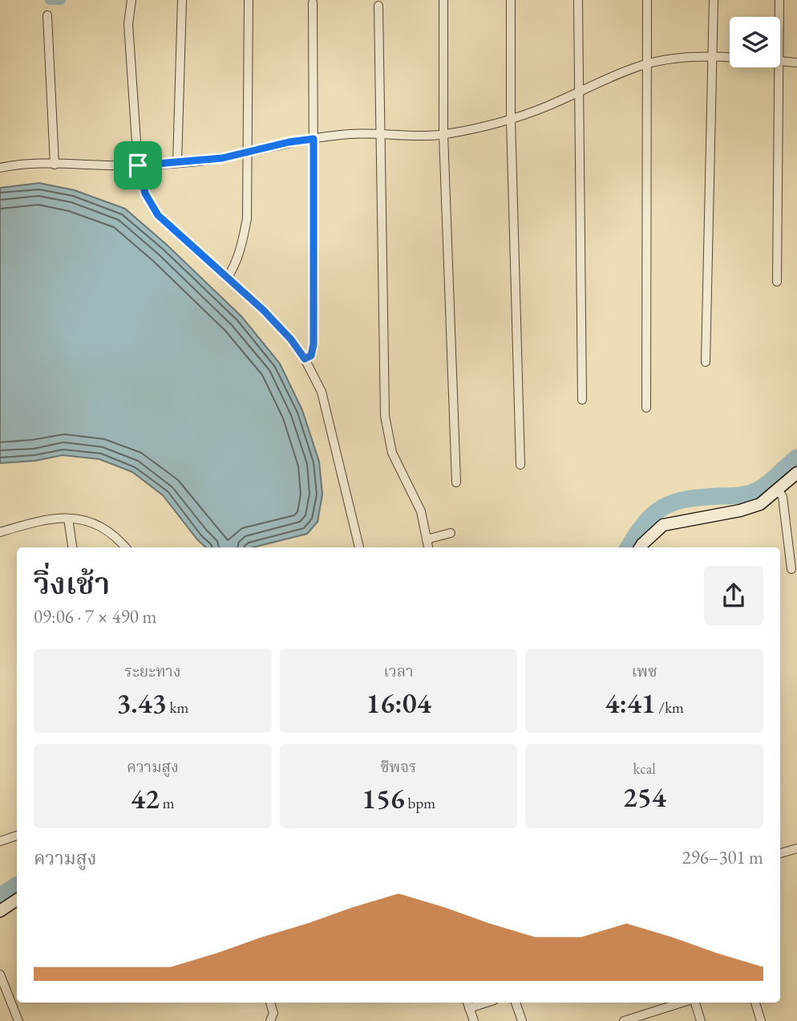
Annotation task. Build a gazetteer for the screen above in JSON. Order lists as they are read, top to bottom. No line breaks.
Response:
{"page":{"heading":["วิ่งเช้า","09:06 · 7 × 490 m"],"stats":[["ระยะทาง","3.43 km"],["เวลา","16:04"],["เพซ","4:41 /km"],["ความสูง","42 m"],["ชีพจร","156 bpm"],["kcal","254"]],"chart":["ความสูง","296–301 m"]}}
